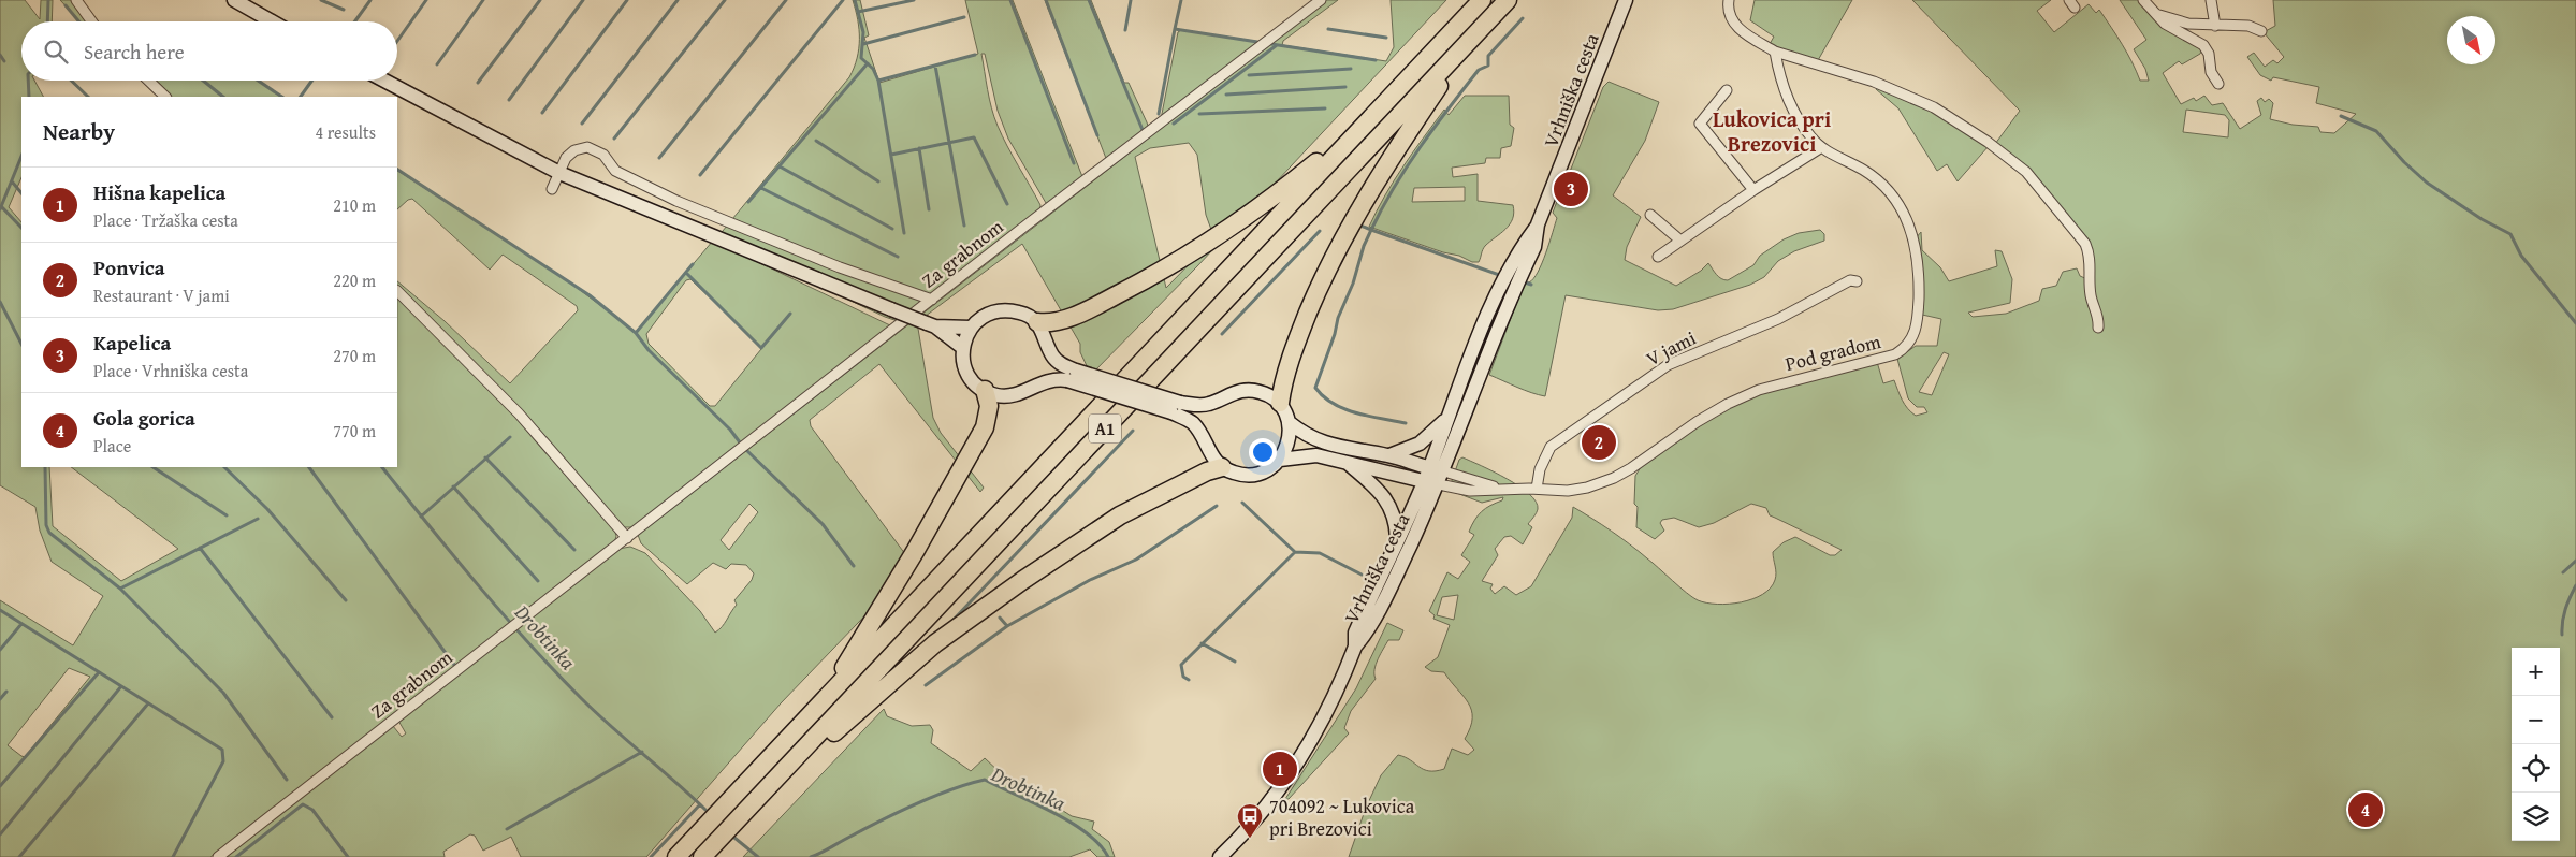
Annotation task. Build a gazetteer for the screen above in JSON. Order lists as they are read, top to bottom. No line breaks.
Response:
{"streets":{"highway":["A1"],"main road":["Vrhniška cesta"],"street":["Za grabnom","V jami","Pod gradom"]},"crossings":[["V jami","Pod gradom"]],"districts":["Lukovica pri Brezovici"],"water":["Drobtinka"],"places":{"bus stop":["704092 ~ Lukovica pri Brezovici"]},"north":"bottom right","page":{"search":"Search here","heading":["Nearby","4 results"],"list":[{"mark":"1","name":"Hišna kapelica","note":"Place · Tržaška cesta","value":"210 m"},{"mark":"2","name":"Ponvica","note":"Restaurant · V jami","value":"220 m"},{"mark":"3","name":"Kapelica","note":"Place · Vrhniška cesta","value":"270 m"},{"mark":"4","name":"Gola gorica","note":"Place","value":"770 m"}],"pins":["3","2","1","4"],"map_buttons":["+","−"]}}
